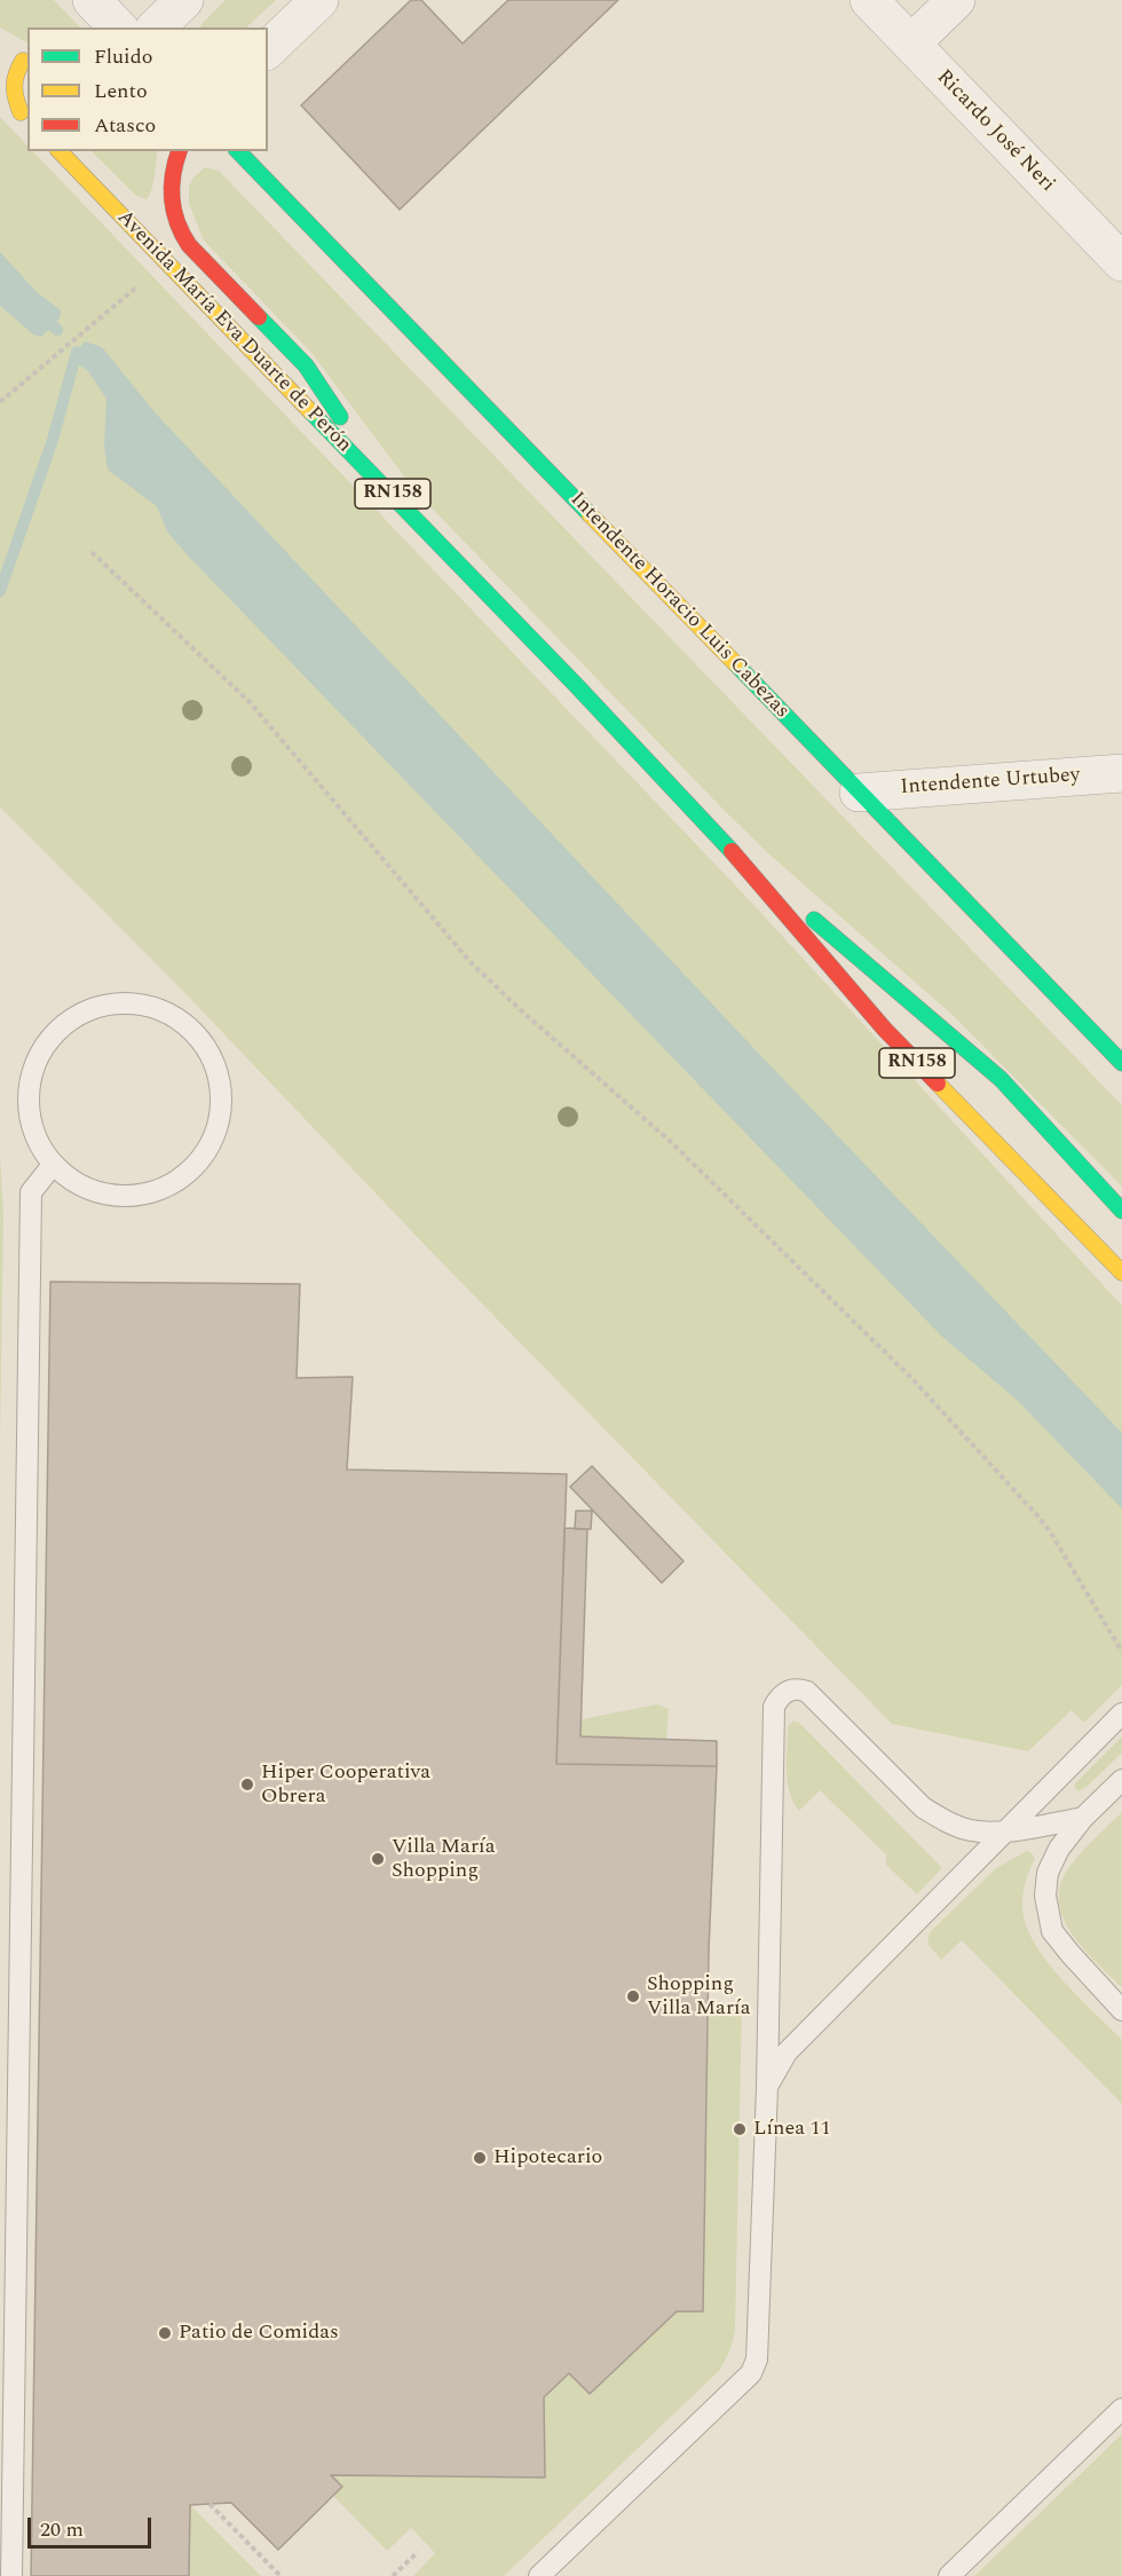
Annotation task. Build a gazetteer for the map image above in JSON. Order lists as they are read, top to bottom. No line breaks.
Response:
{"streets":{"main road":["Avenida María Eva Duarte de Perón","RN158","Intendente Horacio Luis Cabezas"],"street":["Ricardo José Neri","Intendente Urtubey"]},"crossings":[["Intendente Horacio Luis Cabezas","Intendente Urtubey"]],"places":["Hiper Cooperativa Obrera","Villa María Shopping","Shopping Villa María","Línea 11","Hipotecario","Patio de Comidas"],"legend":["Fluido","Lento","Atasco"],"scale_bar":"20 m"}
